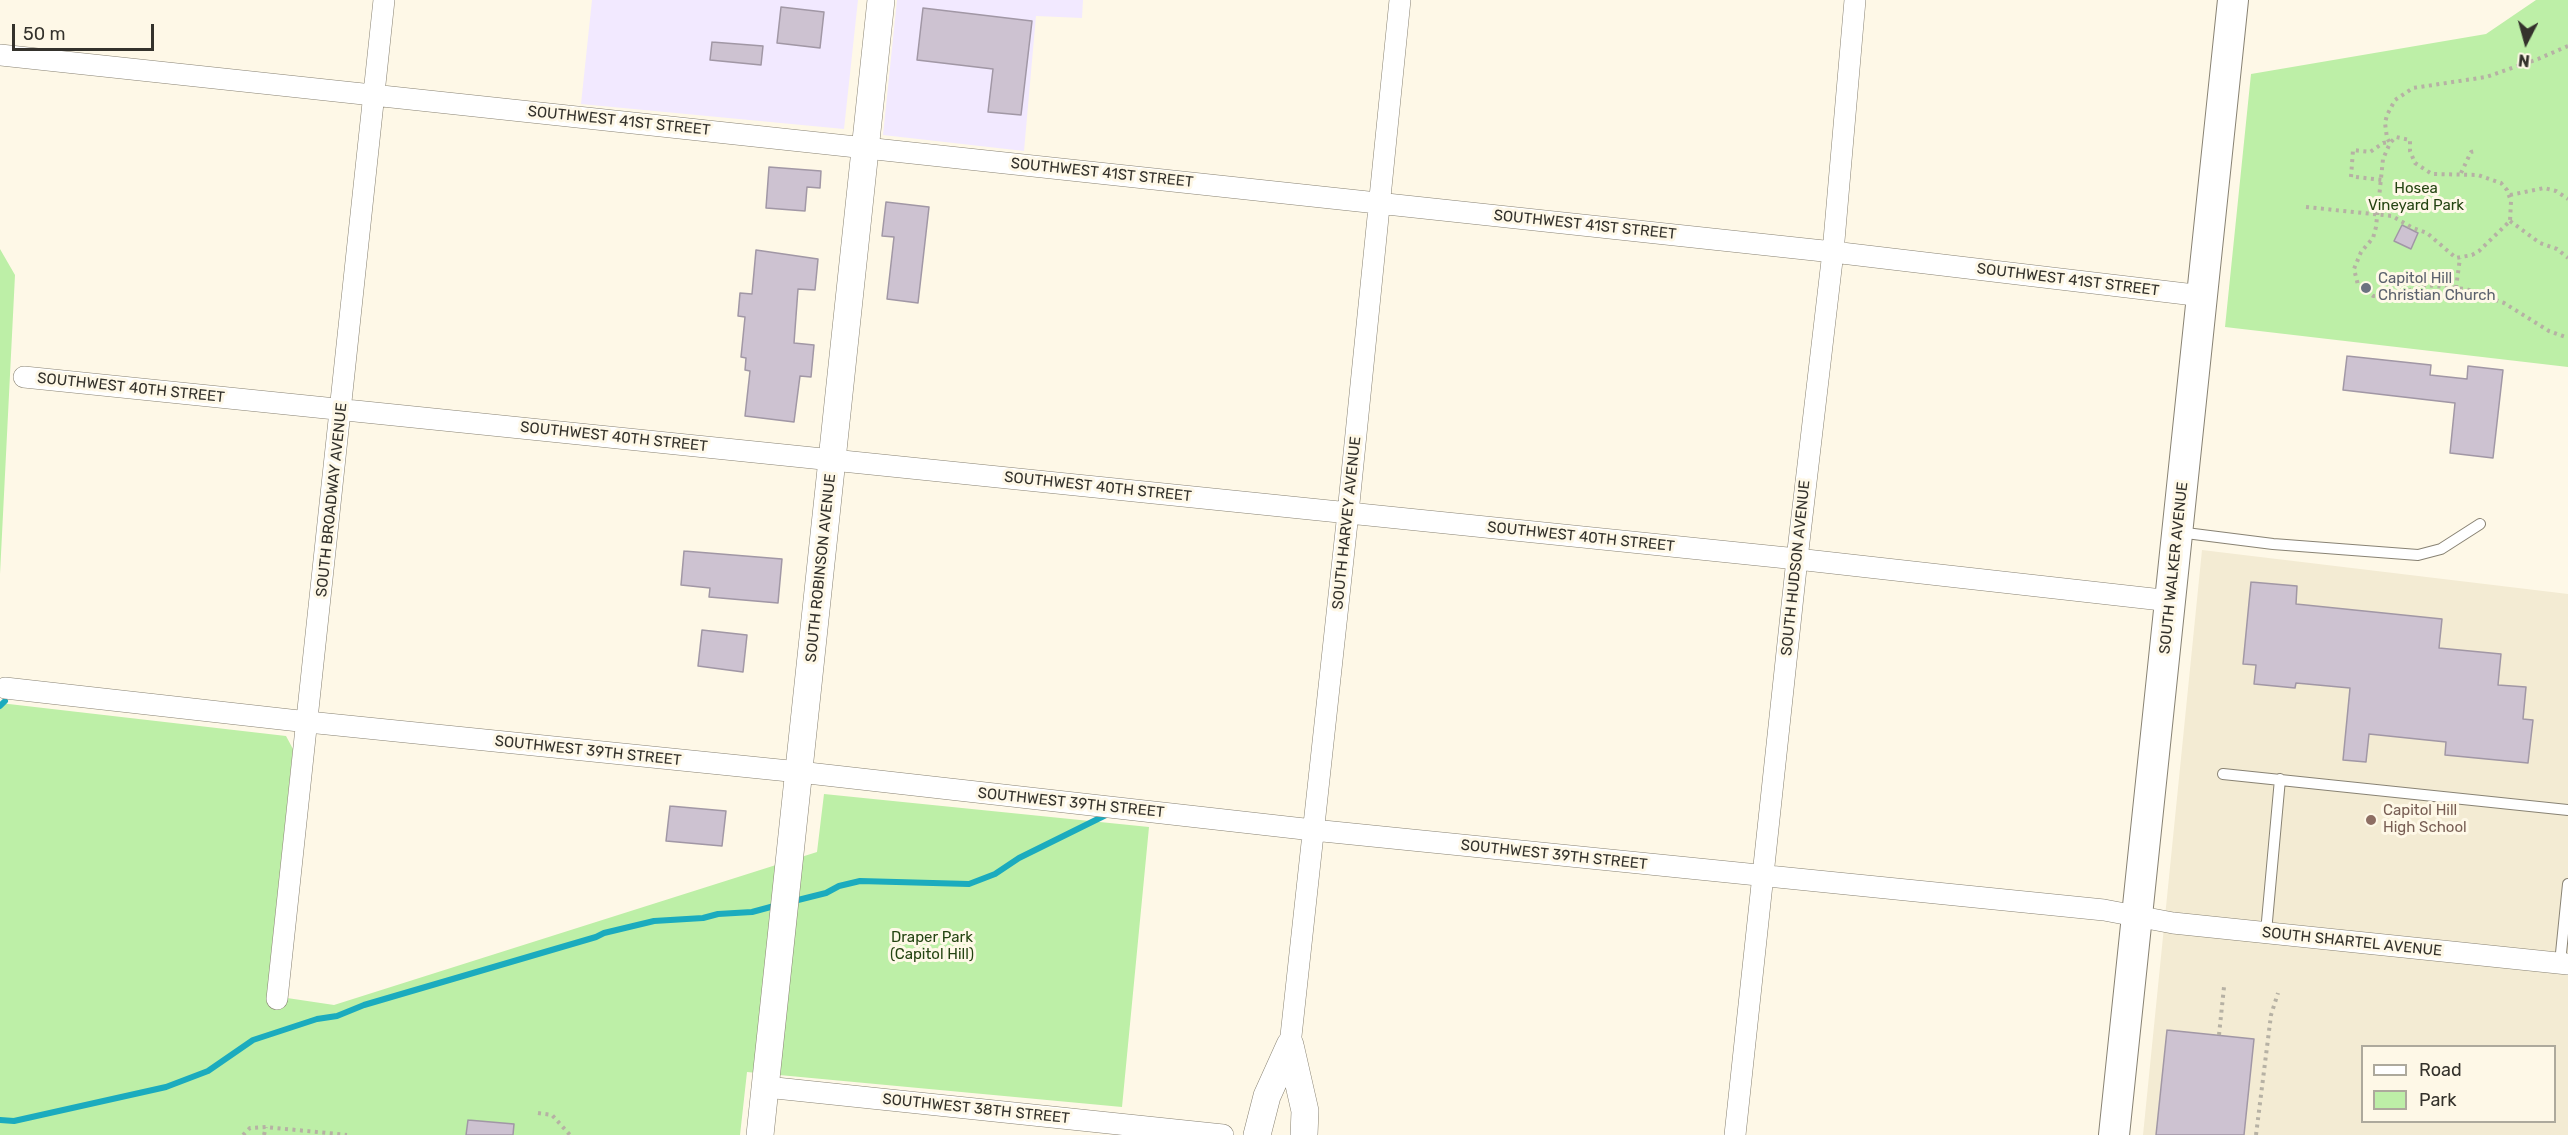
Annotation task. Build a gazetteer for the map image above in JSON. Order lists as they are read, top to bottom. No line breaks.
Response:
{"streets":{"main road":["SOUTH WALKER AVENUE"],"street":["SOUTHWEST 41ST STREET","SOUTHWEST 40TH STREET","SOUTH BROADWAY AVENUE","SOUTH HARVEY AVENUE","SOUTH ROBINSON AVENUE","SOUTH HUDSON AVENUE","SOUTHWEST 39TH STREET","SOUTH SHARTEL AVENUE","SOUTHWEST 38TH STREET"]},"crossings":[["SOUTHWEST 41ST STREET","SOUTH BROADWAY AVENUE"],["SOUTHWEST 41ST STREET","SOUTH HARVEY AVENUE"],["SOUTHWEST 41ST STREET","SOUTH ROBINSON AVENUE"],["SOUTHWEST 41ST STREET","SOUTH HUDSON AVENUE"],["SOUTHWEST 41ST STREET","SOUTH WALKER AVENUE"],["SOUTHWEST 40TH STREET","SOUTH BROADWAY AVENUE"],["SOUTHWEST 40TH STREET","SOUTH HARVEY AVENUE"],["SOUTHWEST 40TH STREET","SOUTH ROBINSON AVENUE"],["SOUTHWEST 40TH STREET","SOUTH HUDSON AVENUE"],["SOUTHWEST 40TH STREET","SOUTH WALKER AVENUE"],["SOUTH BROADWAY AVENUE","SOUTHWEST 39TH STREET"],["SOUTH HARVEY AVENUE","SOUTHWEST 39TH STREET"],["SOUTH ROBINSON AVENUE","SOUTHWEST 39TH STREET"],["SOUTH ROBINSON AVENUE","SOUTHWEST 38TH STREET"],["SOUTH HUDSON AVENUE","SOUTHWEST 39TH STREET"],["SOUTH WALKER AVENUE","SOUTHWEST 39TH STREET"],["SOUTH WALKER AVENUE","SOUTH SHARTEL AVENUE"],["SOUTHWEST 39TH STREET","SOUTH SHARTEL AVENUE"]],"parks":["Hosea Vineyard Park","Draper Park (Capitol Hill)"],"places":["Capitol Hill Christian Church","Capitol Hill High School"],"legend":["Road","Park"],"scale_bar":"50 m","north":"bottom"}
